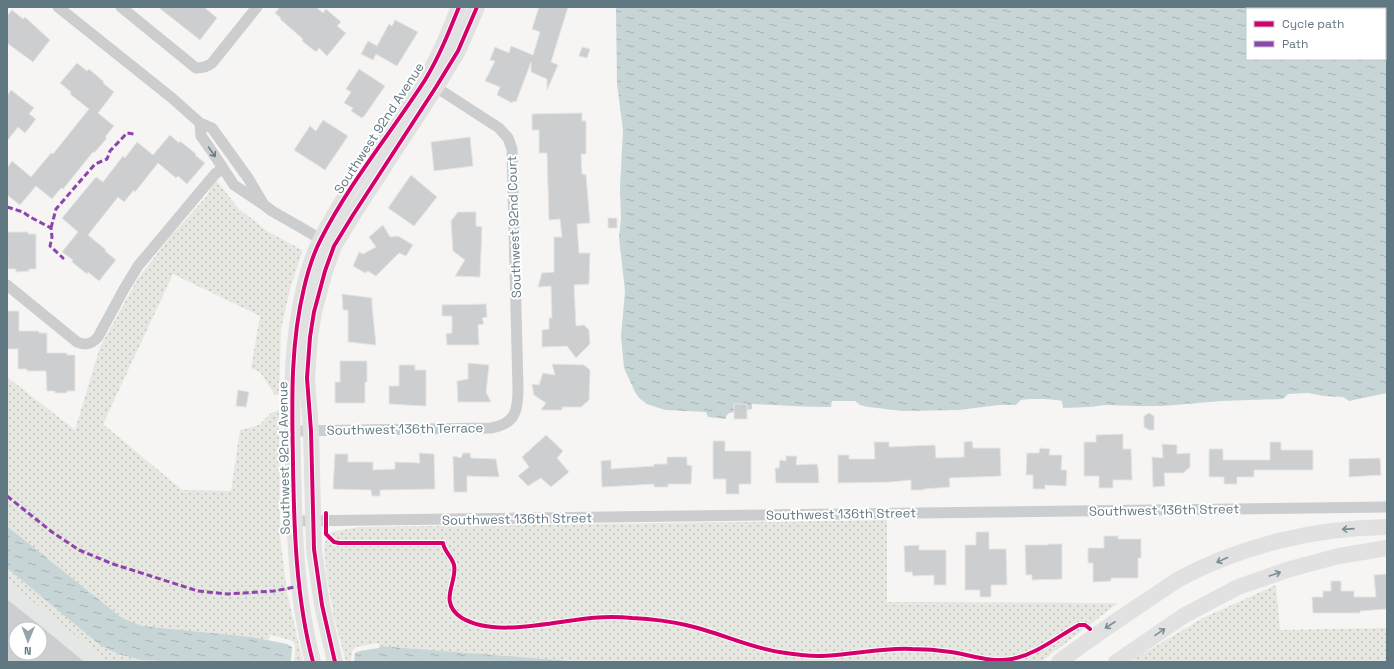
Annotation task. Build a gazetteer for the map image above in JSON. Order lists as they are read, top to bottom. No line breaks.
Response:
{"streets":{"street":["Southwest 92nd Avenue","Southwest 92nd Court","Southwest 136th Terrace","Southwest 136th Street"]},"crossings":[["Southwest 92nd Avenue","Southwest 92nd Court"],["Southwest 92nd Avenue","Southwest 136th Terrace"],["Southwest 92nd Avenue","Southwest 136th Street"],["Southwest 92nd Court","Southwest 136th Terrace"]],"legend":["Cycle path","Path"],"north":"bottom"}
